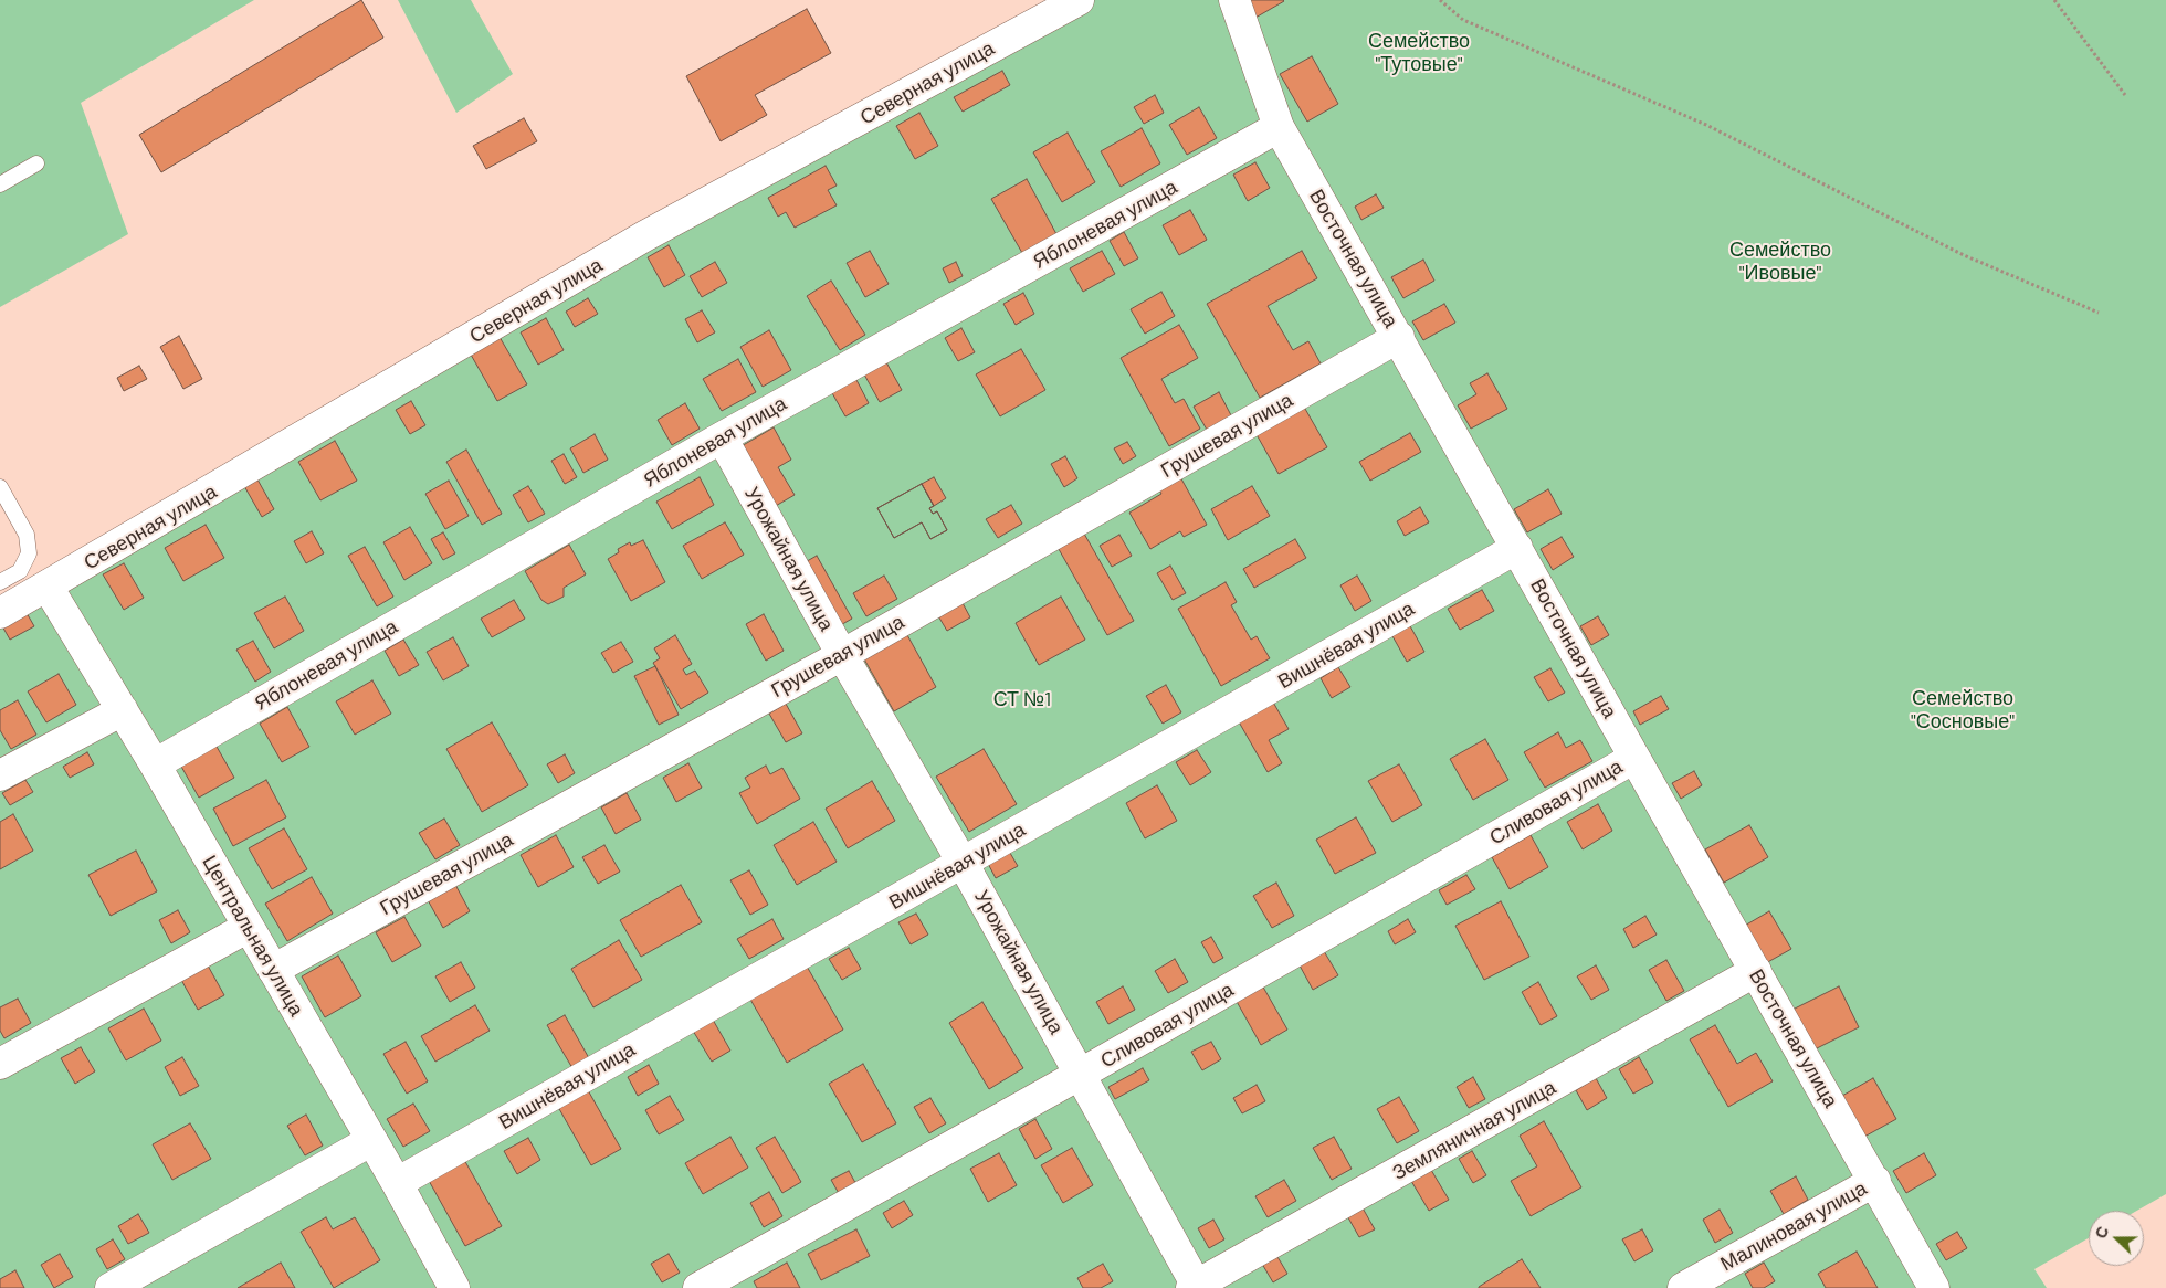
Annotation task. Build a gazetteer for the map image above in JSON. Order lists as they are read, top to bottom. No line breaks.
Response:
{"streets":{"street":["Северная улица","Яблоневая улица","Восточная улица","Грушевая улица","Урожайная улица","Вишнёвая улица","Сливовая улица","Центральная улица","Земляничная улица","Малиновая улица"]},"crossings":[["Северная улица","Центральная улица"],["Яблоневая улица","Восточная улица"],["Яблоневая улица","Урожайная улица"],["Яблоневая улица","Центральная улица"],["Восточная улица","Грушевая улица"],["Восточная улица","Вишнёвая улица"],["Восточная улица","Сливовая улица"],["Восточная улица","Земляничная улица"],["Восточная улица","Малиновая улица"],["Грушевая улица","Урожайная улица"],["Грушевая улица","Центральная улица"],["Урожайная улица","Вишнёвая улица"],["Урожайная улица","Сливовая улица"],["Урожайная улица","Земляничная улица"],["Вишнёвая улица","Центральная улица"]],"parks":["Семейство \"Тутовые\"","Семейство \"Ивовые\"","Семейство \"Сосновые\"","СТ №1"],"north":"left"}
